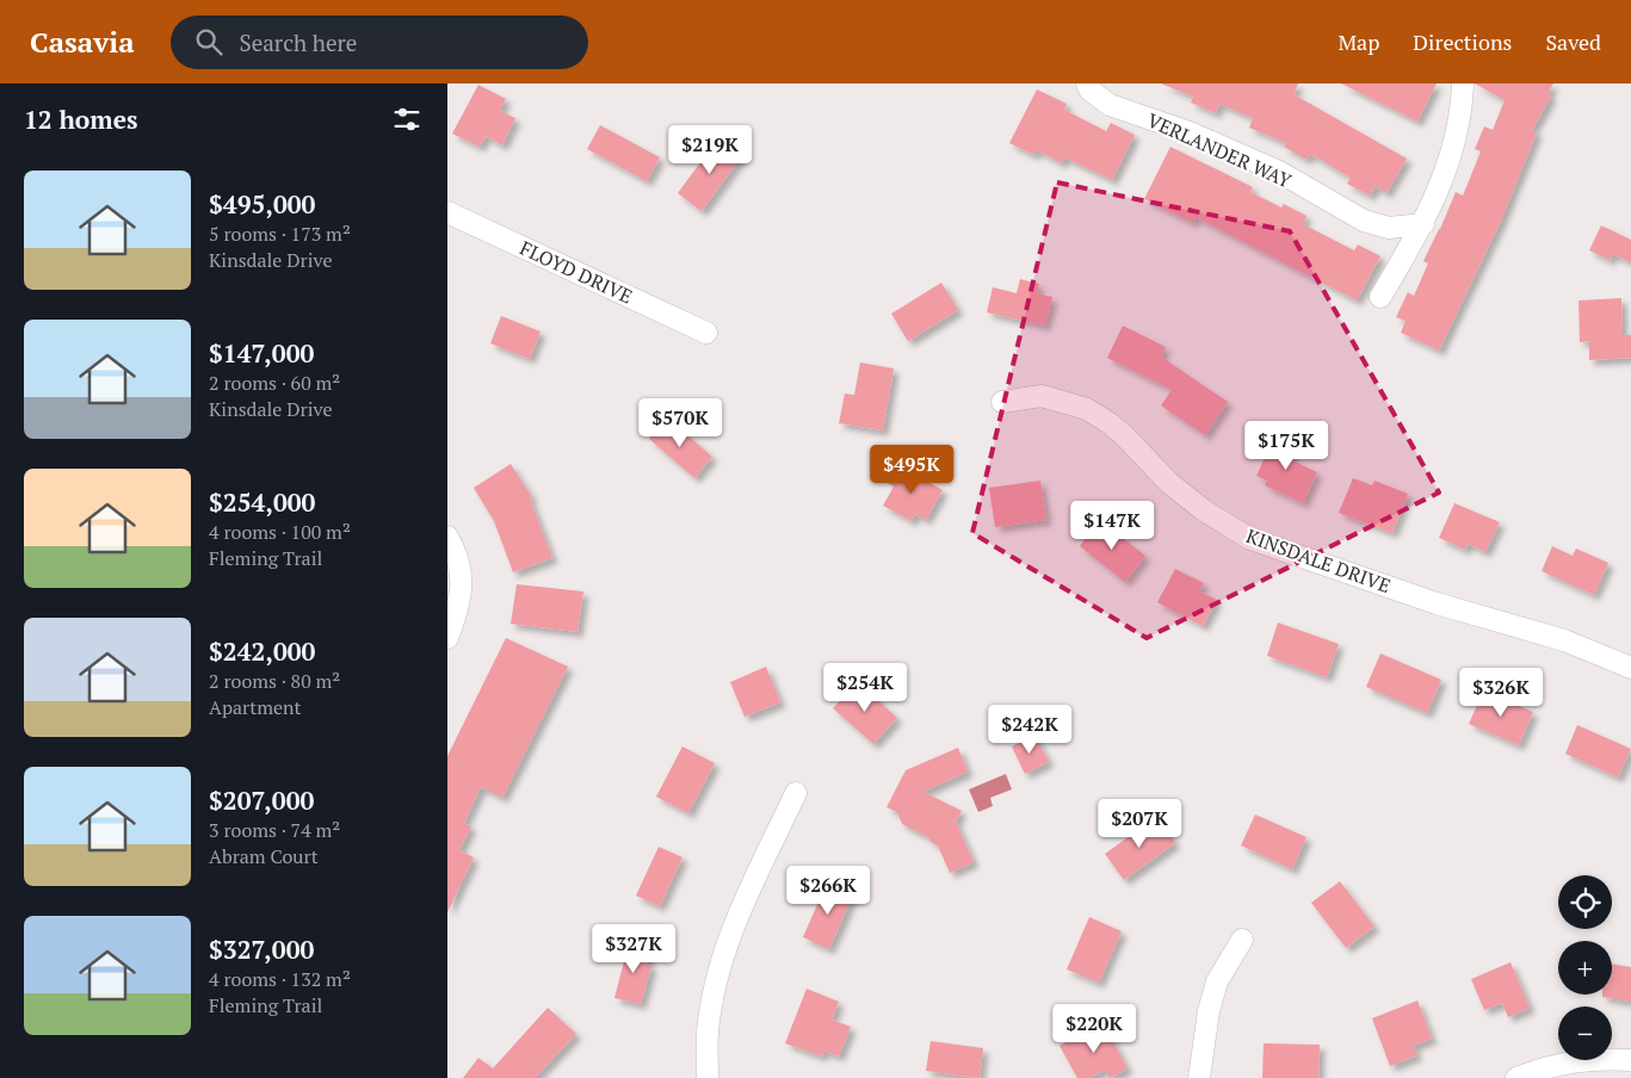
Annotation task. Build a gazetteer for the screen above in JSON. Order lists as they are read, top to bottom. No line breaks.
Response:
{"streets":{"street":["VERLANDER WAY","FLOYD DRIVE","KINSDALE DRIVE"]},"page":{"header":"Casavia","search":"Search here","nav":["Map","Directions","Saved"],"heading":"12 homes","price":["$219K","$570K","$175K","$495K","$147K","$254K","$326K","$242K","$207K","$266K","$327K","$220K"],"list":[{"name":"$495,000","note":"5 rooms · 173 m² · Kinsdale Drive"},{"name":"$147,000","note":"2 rooms · 60 m² · Kinsdale Drive"},{"name":"$254,000","note":"4 rooms · 100 m² · Fleming Trail"},{"name":"$242,000","note":"2 rooms · 80 m² · Apartment"},{"name":"$207,000","note":"3 rooms · 74 m² · Abram Court"},{"name":"$327,000","note":"4 rooms · 132 m² · Fleming Trail"}],"map_buttons":["+","−"]}}
